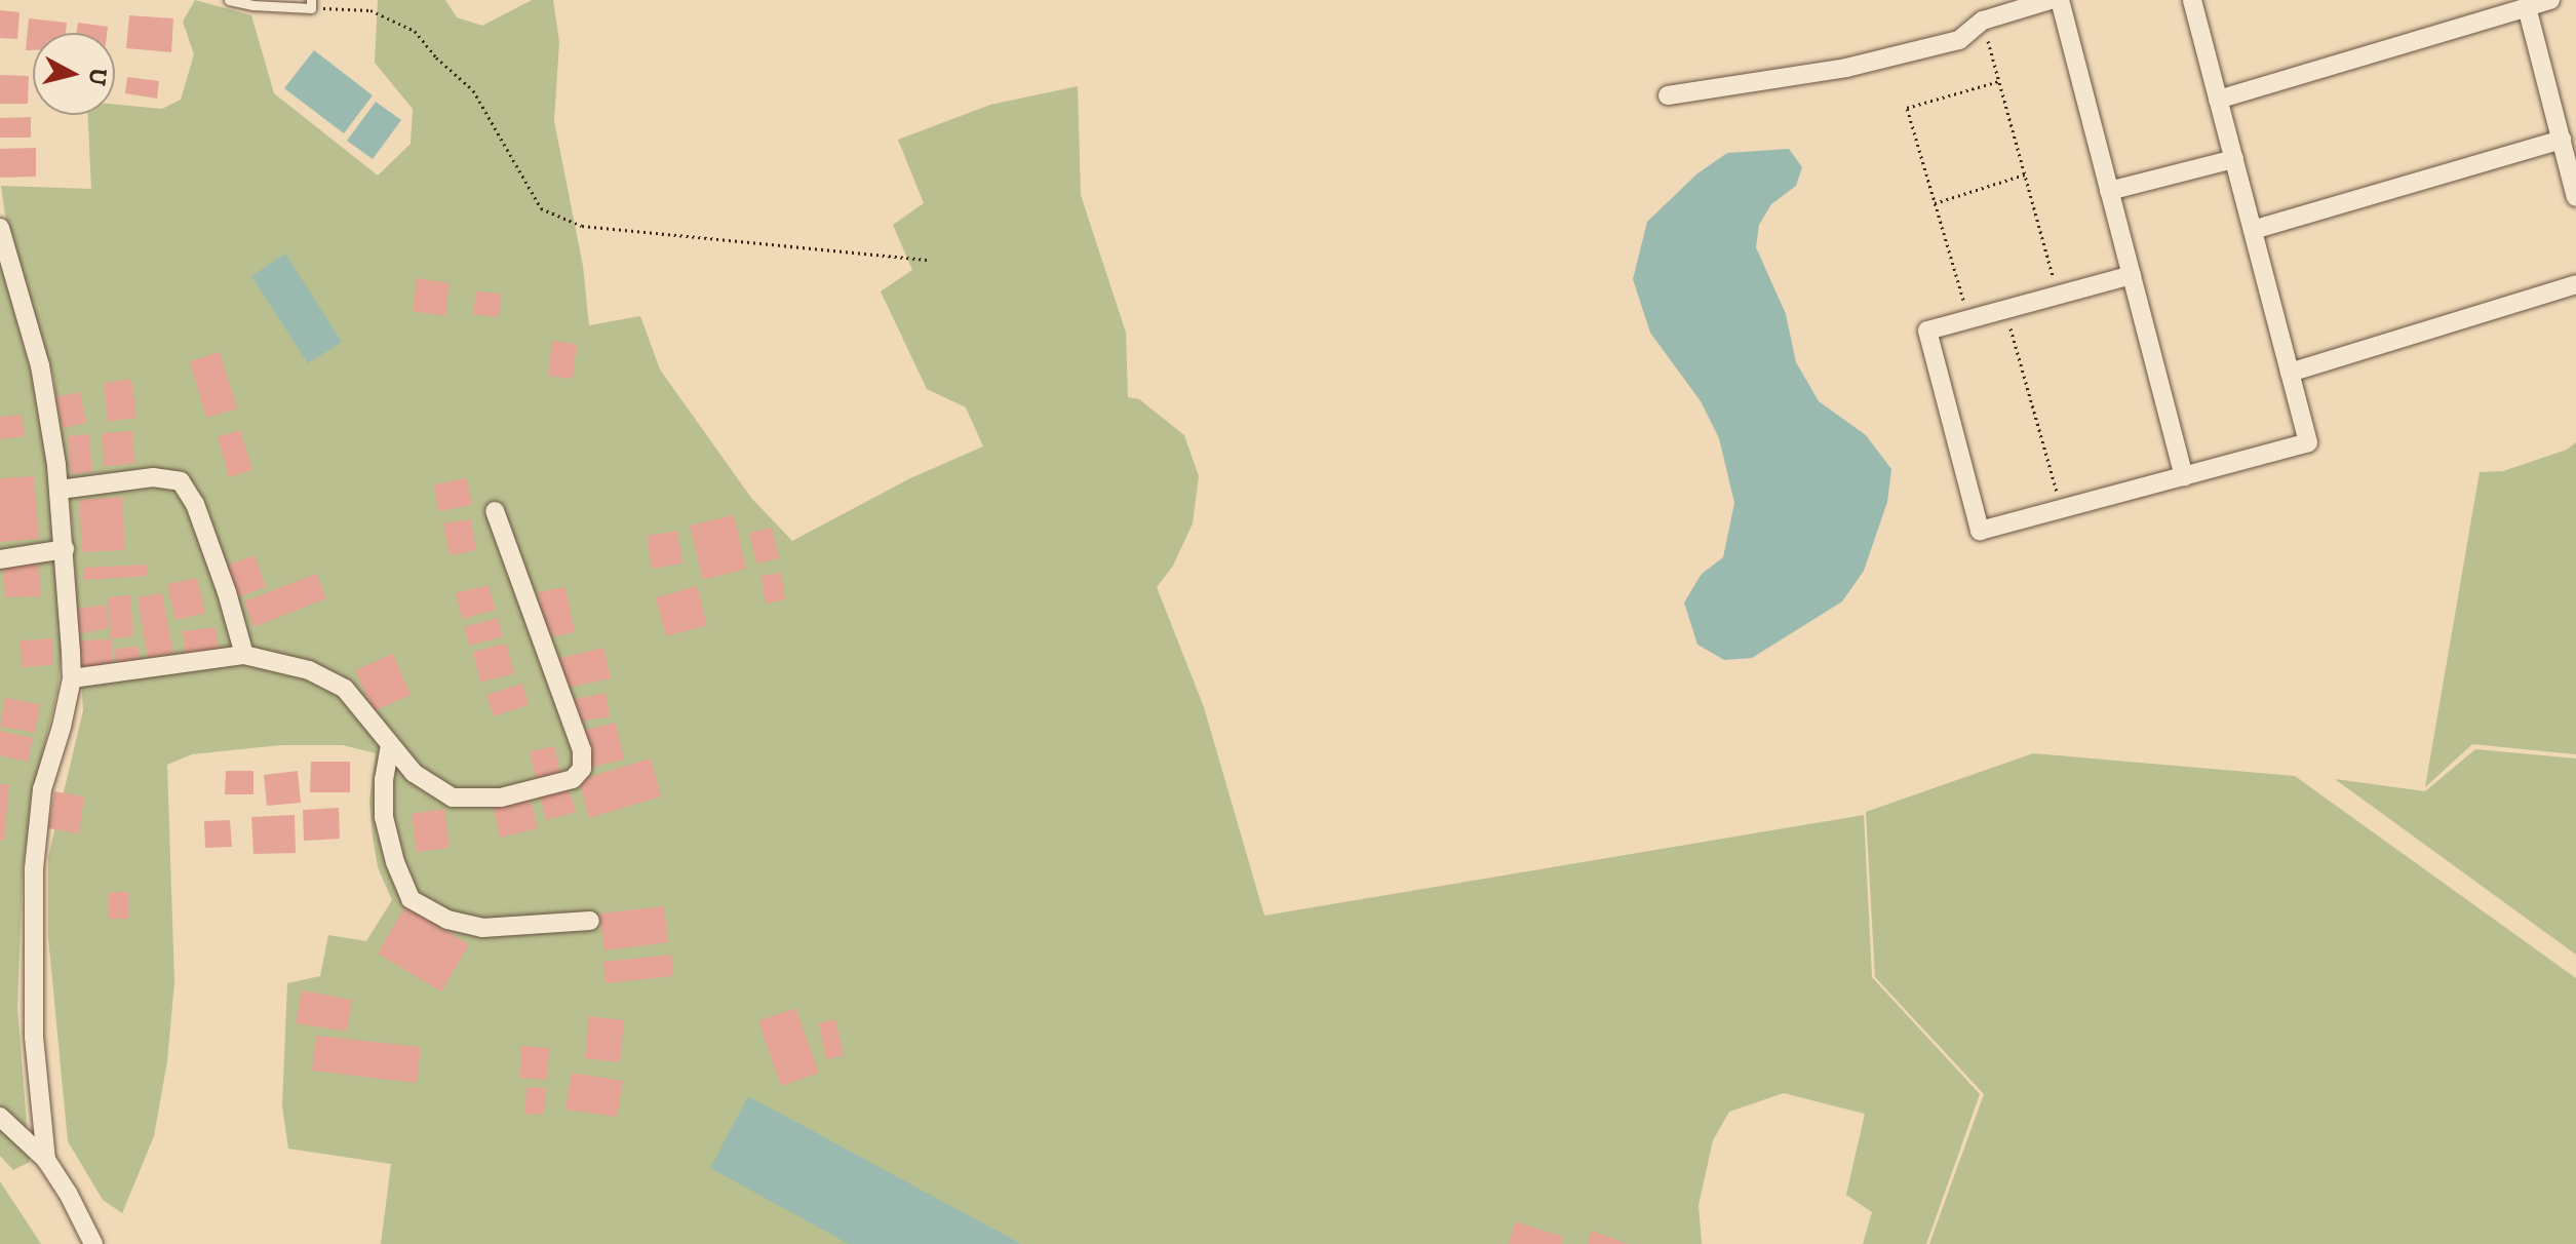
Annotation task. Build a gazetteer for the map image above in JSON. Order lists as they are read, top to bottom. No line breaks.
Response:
{"north":"right"}
